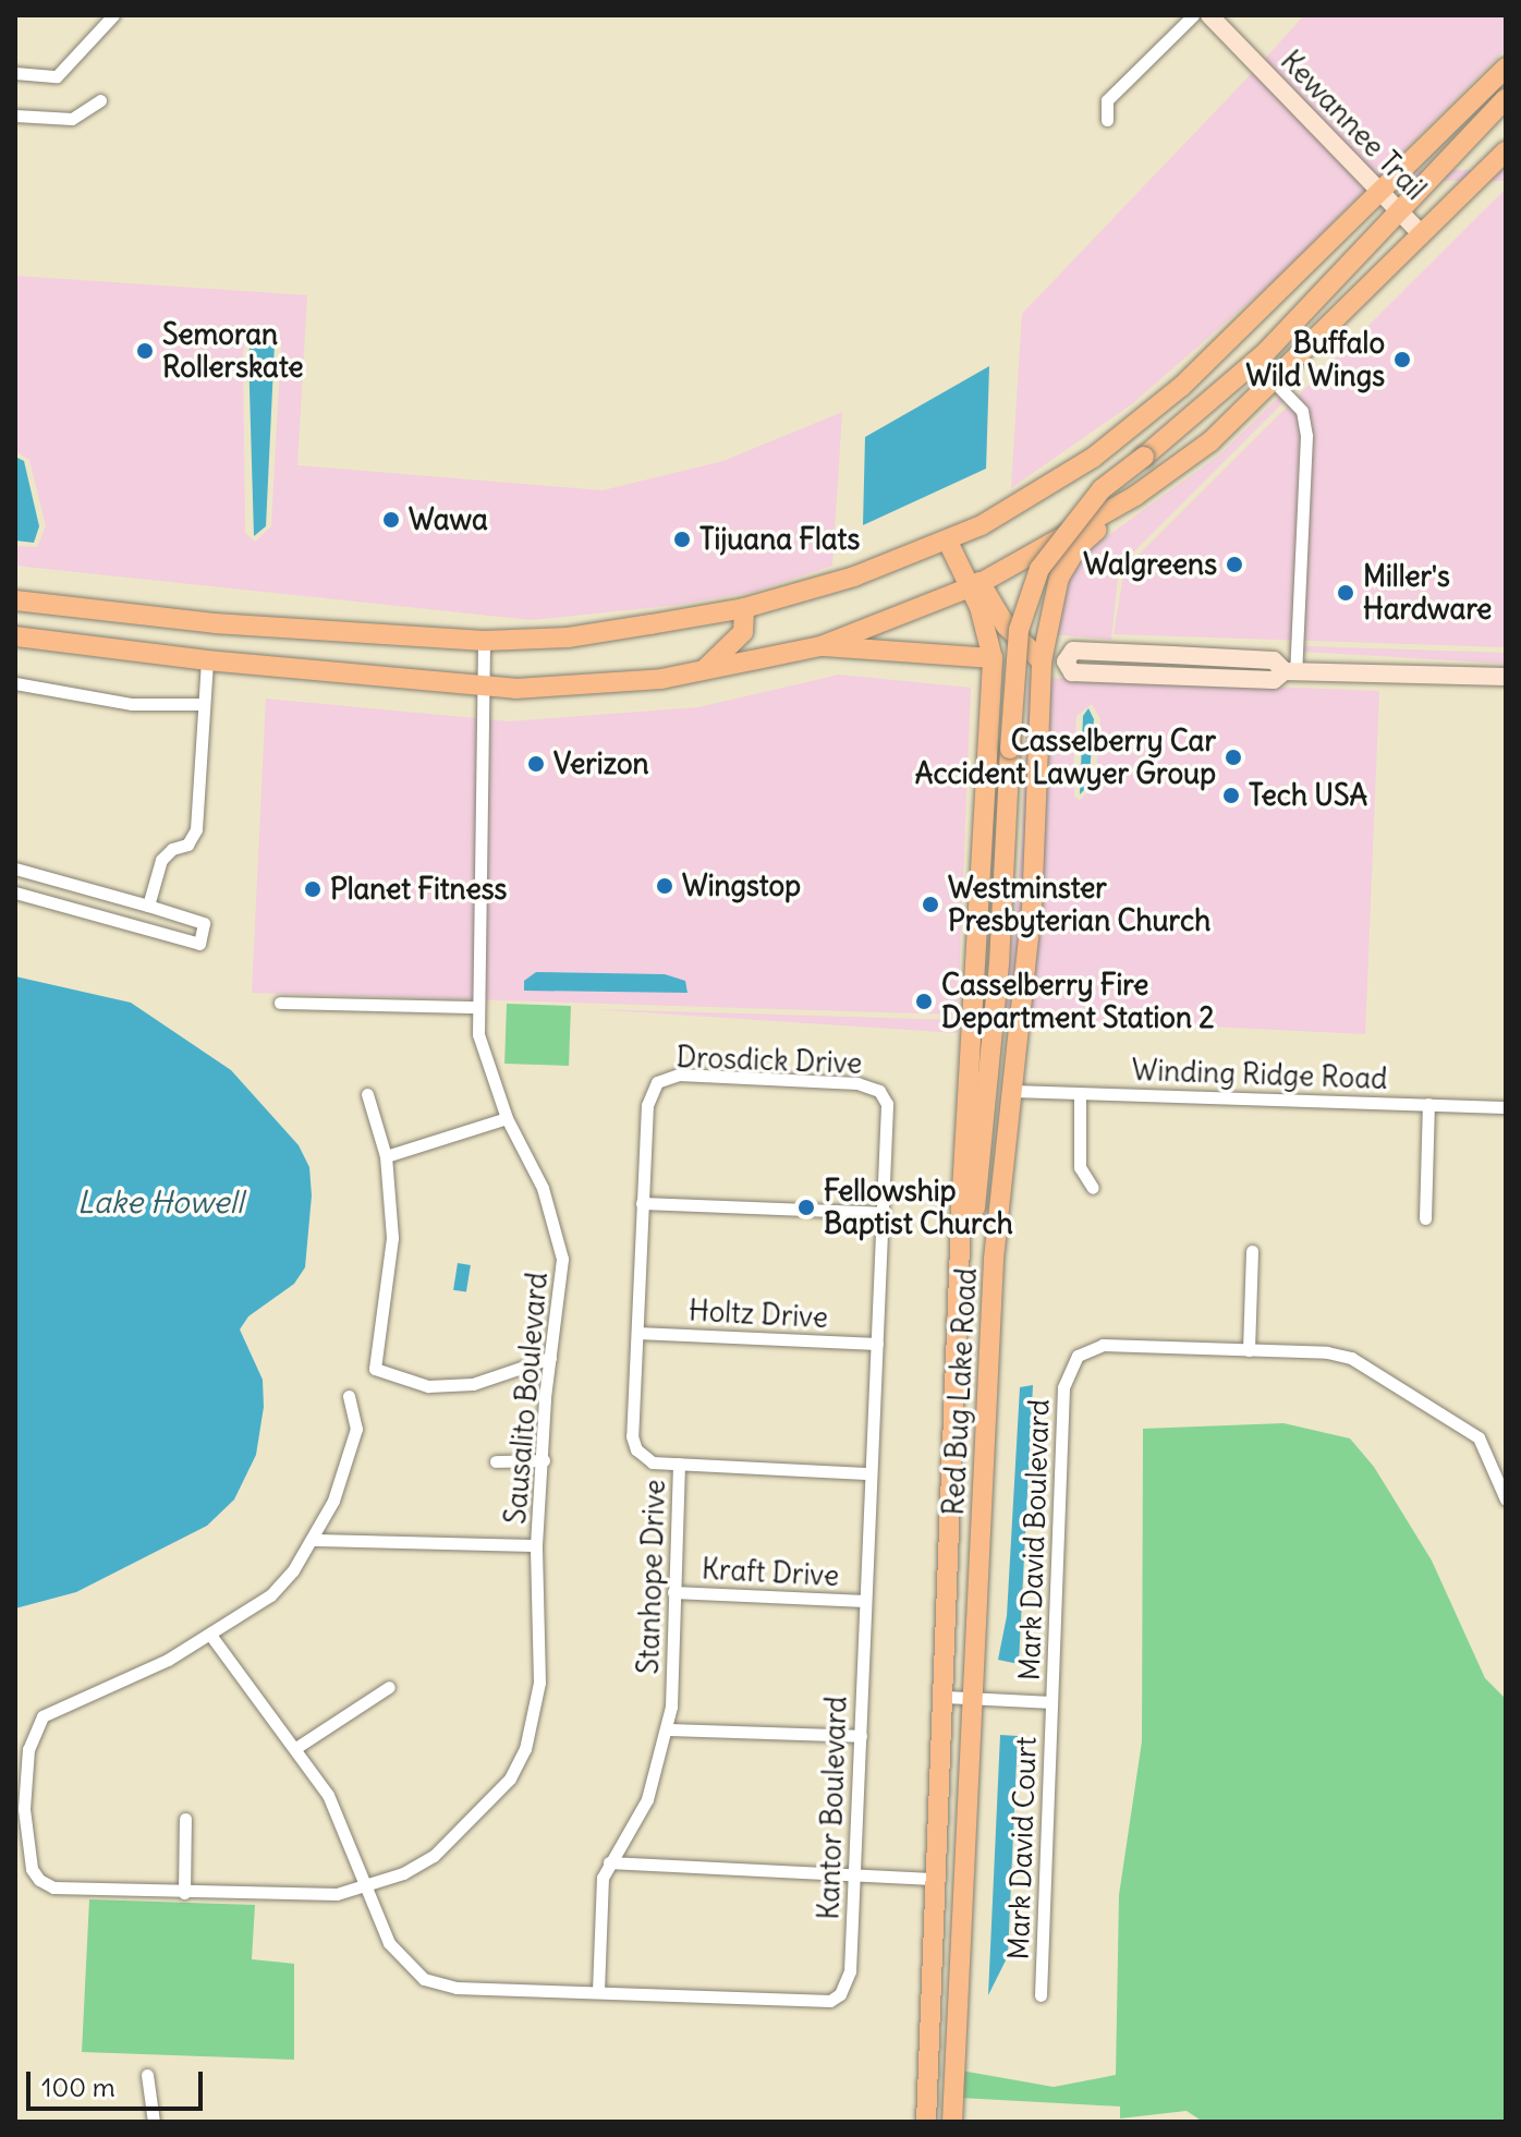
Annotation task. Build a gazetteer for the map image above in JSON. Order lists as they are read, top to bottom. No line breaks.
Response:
{"streets":{"main road":["Red Bug Lake Road"],"street":["Kewannee Trail","Drosdick Drive","Winding Ridge Road","Holtz Drive","Sausalito Boulevard","Mark David Boulevard","Kraft Drive","Stanhope Drive","Kantor Boulevard","Mark David Court"]},"crossings":[["Drosdick Drive","Stanhope Drive"],["Drosdick Drive","Kantor Boulevard"],["Winding Ridge Road","Red Bug Lake Road"],["Holtz Drive","Stanhope Drive"],["Holtz Drive","Kantor Boulevard"],["Red Bug Lake Road","Mark David Boulevard"],["Sausalito Boulevard","Kantor Boulevard"],["Mark David Boulevard","Mark David Court"],["Kraft Drive","Stanhope Drive"],["Kraft Drive","Kantor Boulevard"],["Stanhope Drive","Kantor Boulevard"]],"water":["Lake Howell"],"places":["Semoran Rollerskate","Buffalo Wild Wings","Wawa","Tijuana Flats","Walgreens","Miller's Hardware","Casselberry Car Accident Lawyer Group","Verizon","Tech USA","Wingstop","Planet Fitness","Westminster Presbyterian Church","Casselberry Fire Department Station 2","Fellowship Baptist Church"],"scale_bar":"100 m"}
